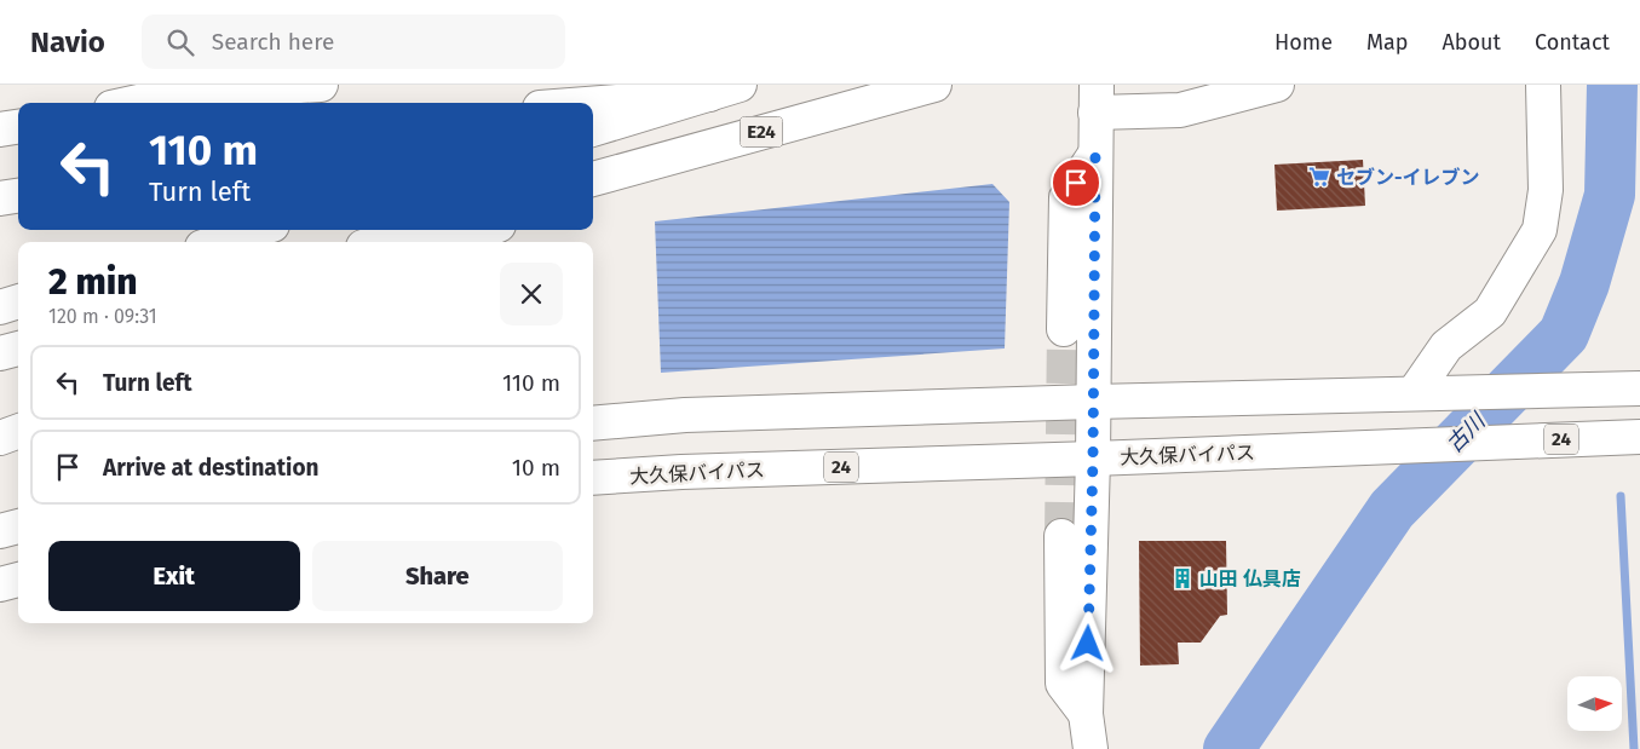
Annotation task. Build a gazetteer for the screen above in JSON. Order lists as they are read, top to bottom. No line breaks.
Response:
{"streets":{"main road":["E24","24","大久保バイパス"]},"water":["古川"],"places":{"supermarket":["セブン-イレブン"],"building":["山田 仏具店"]},"north":"right","page":{"header":"Navio","search":"Search here","nav":["Home","Map","About","Contact"],"turn":["110 m","Turn left"],"heading":["2 min","120 m · 09:31"],"list":[{"name":"Turn left","value":"110 m"},{"name":"Arrive at destination","value":"10 m"}],"buttons":["Exit","Share"]}}
